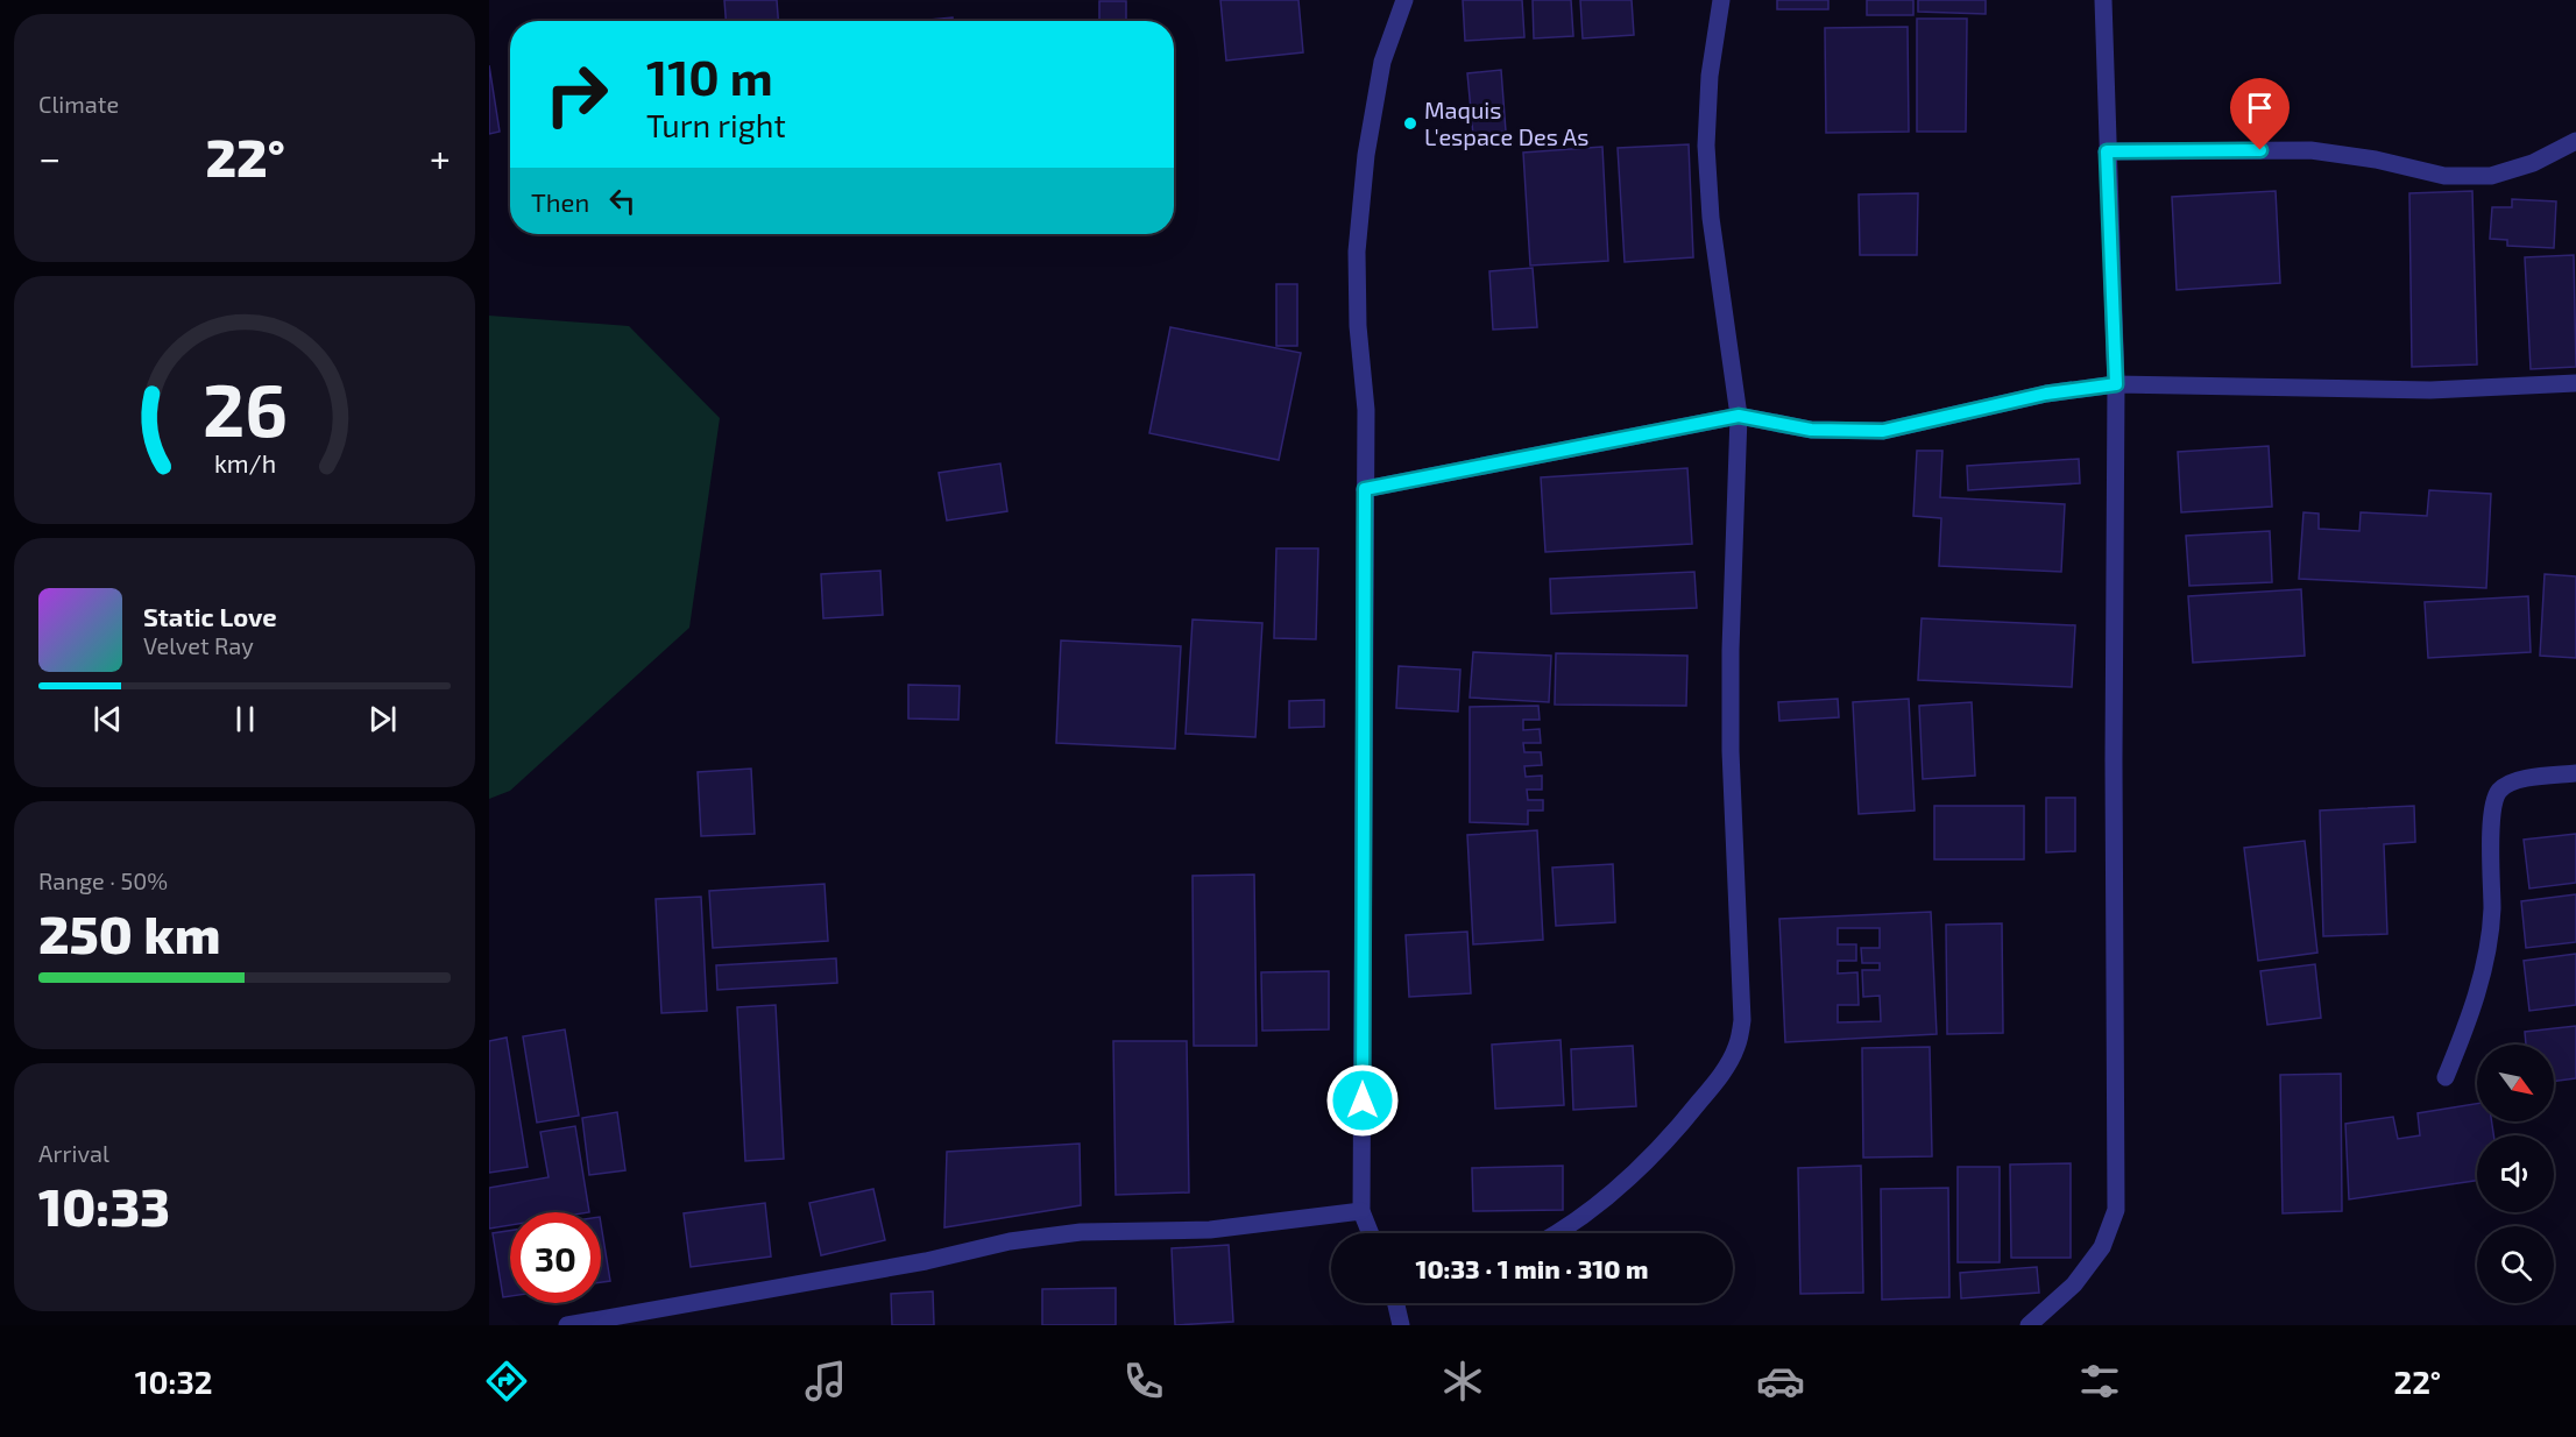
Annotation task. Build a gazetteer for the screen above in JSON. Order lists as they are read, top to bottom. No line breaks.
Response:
{"places":["Maquis L'espace Des As"],"north":"bottom right","page":{"tile":["Climate",["Range · 50%","250 km"],["Arrival","10:33"]],"turn":["110 m","Turn right"],"heat":["−","22°","+"],"then":"Then","song":["Static Love","Velvet Ray"],"limit":"30","trip":"10:33 · 1 min · 310 m","tabs":["10:32","22°"],"gauge":["26","km/h"]}}
